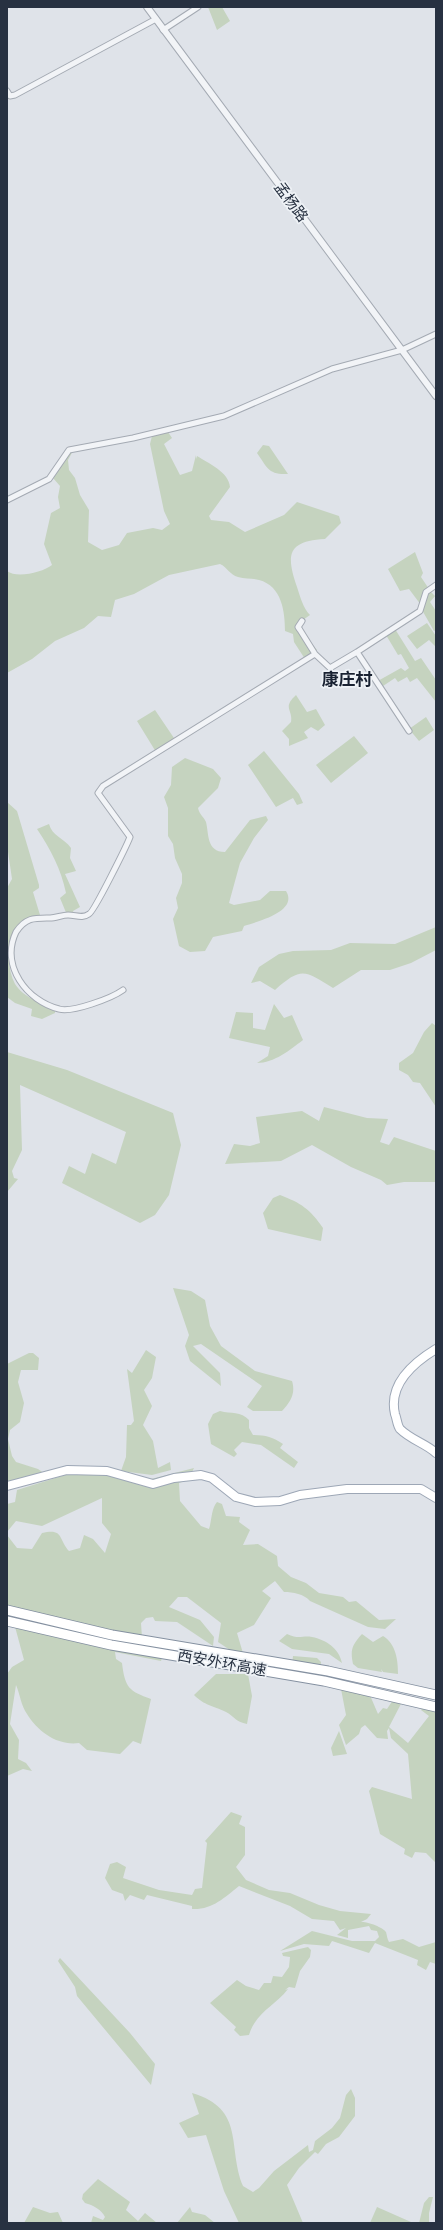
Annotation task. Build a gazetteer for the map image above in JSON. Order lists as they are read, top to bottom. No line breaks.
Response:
{"streets":{"highway":["西安外环高速"],"street":["孟杨路"]},"districts":["康庄村"]}
